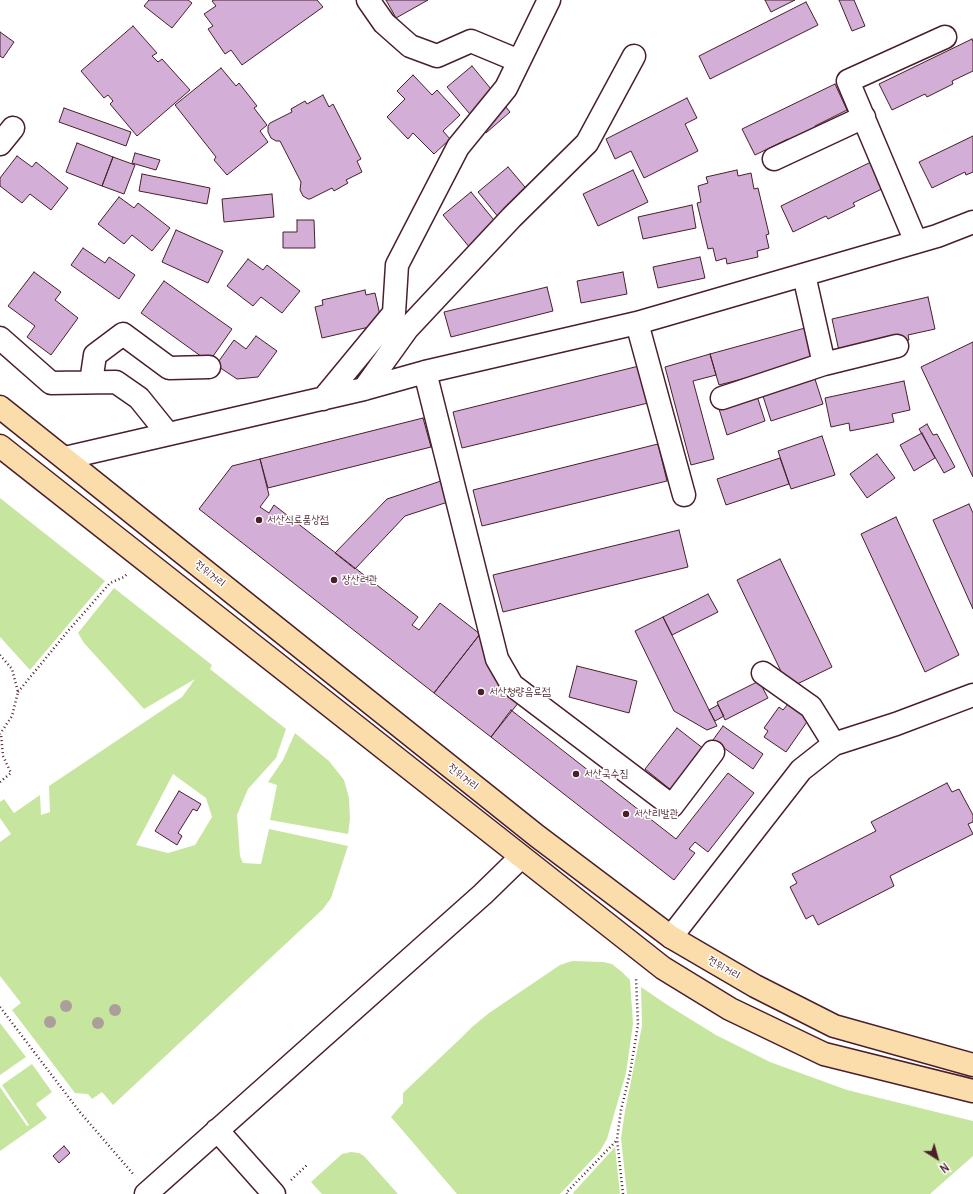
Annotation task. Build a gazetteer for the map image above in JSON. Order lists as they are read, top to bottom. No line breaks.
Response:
{"streets":{"main road":["전위거리"]},"places":["서산식료품상점","장산려관","서산청량음료점","서산국수집","서산리발관"],"north":"bottom right"}
